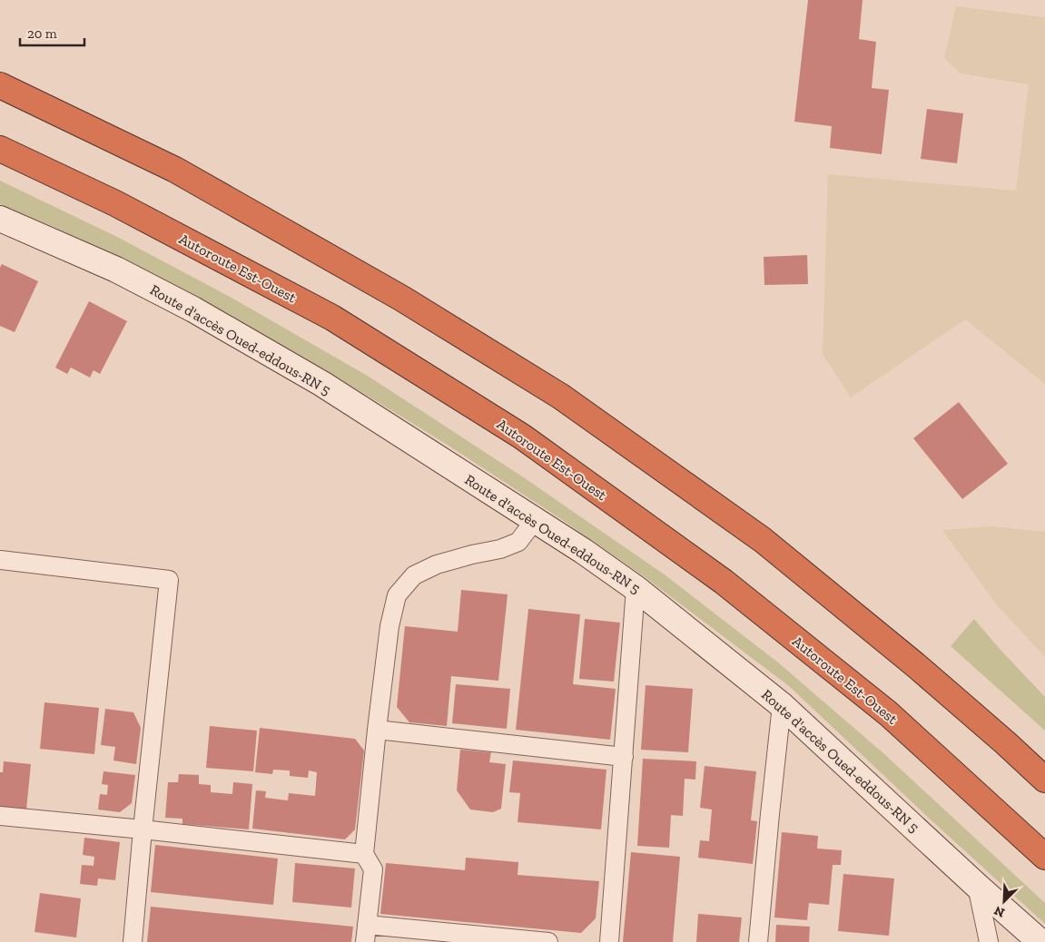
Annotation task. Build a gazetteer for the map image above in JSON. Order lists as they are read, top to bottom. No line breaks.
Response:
{"streets":{"highway":["Autoroute Est-Ouest"],"main road":["Route d'accès Oued-eddous-RN 5"]},"scale_bar":"20 m","north":"bottom left"}
